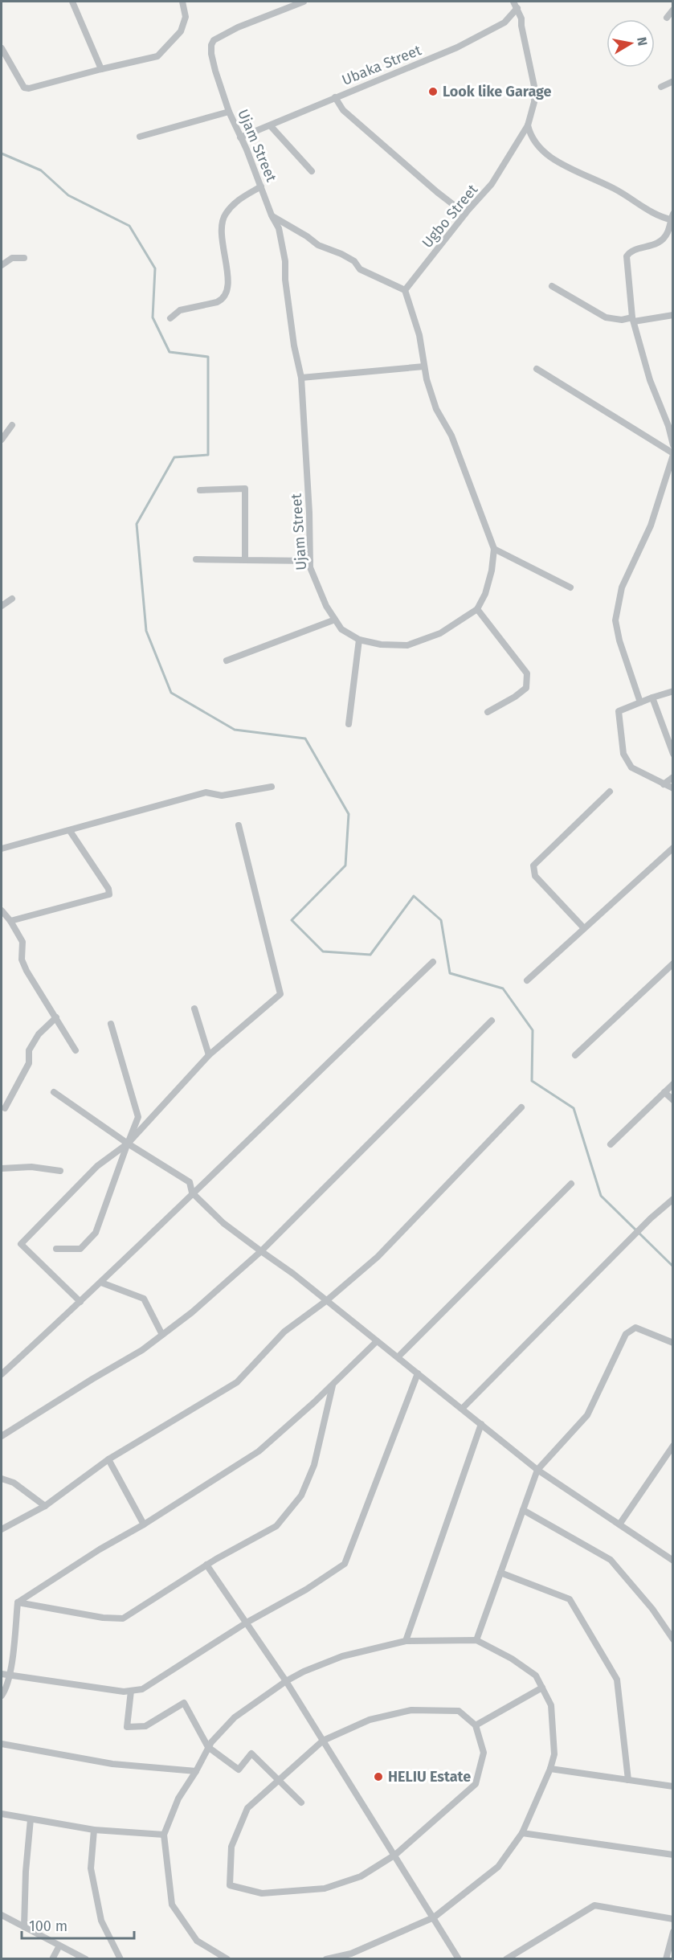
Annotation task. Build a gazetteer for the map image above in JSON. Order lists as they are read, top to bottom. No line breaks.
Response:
{"streets":{"street":["Ubaka Street","Ujam Street","Ugbo Street"]},"crossings":[["Ubaka Street","Ujam Street"],["Ubaka Street","Ugbo Street"]],"places":["Look like Garage","HELIU Estate"],"scale_bar":"100 m","north":"right"}
